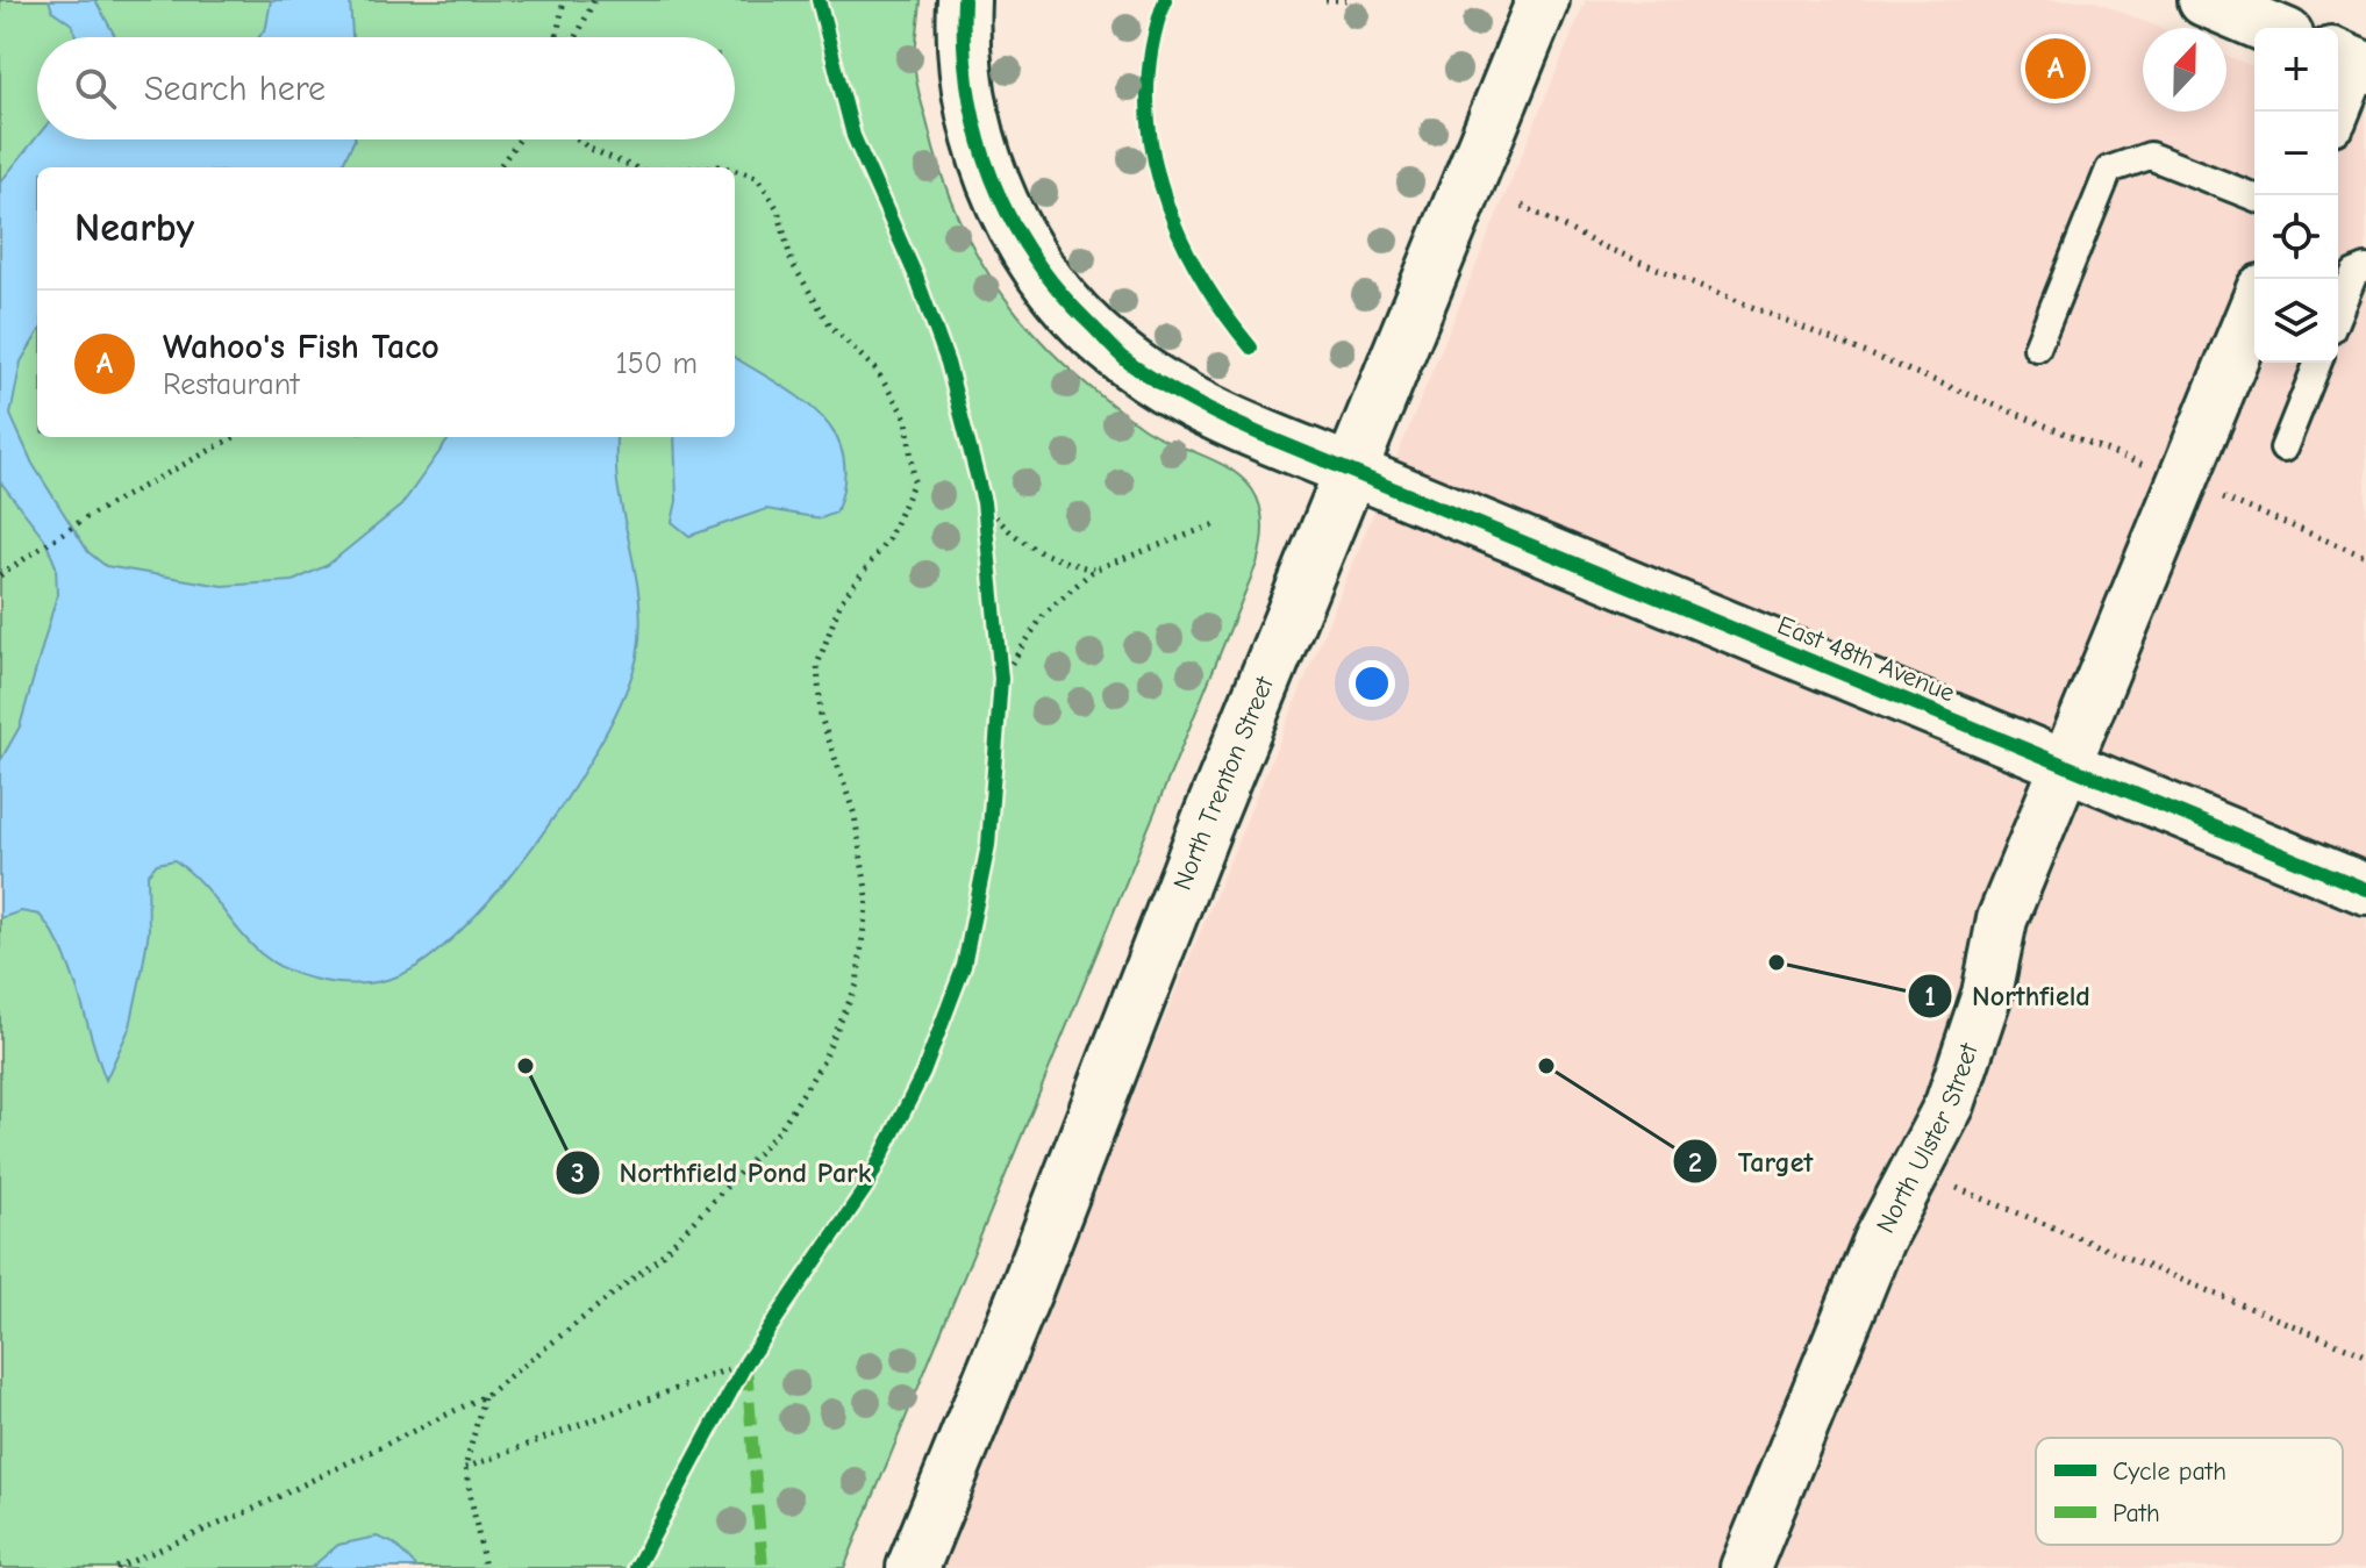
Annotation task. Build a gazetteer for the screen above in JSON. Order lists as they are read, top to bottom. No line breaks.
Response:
{"streets":{"street":["East 48th Avenue","North Trenton Street","North Ulster Street"]},"crossings":[["East 48th Avenue","North Trenton Street"],["East 48th Avenue","North Ulster Street"]],"places":["Northfield","Northfield Pond Park","Target"],"legend":["Cycle path","Path"],"north":"top","page":{"map_buttons":["+","−"],"pins":"A","search":"Search here","heading":"Nearby","list":[{"mark":"A","name":"Wahoo's Fish Taco","note":"Restaurant","value":"150 m"}]}}
